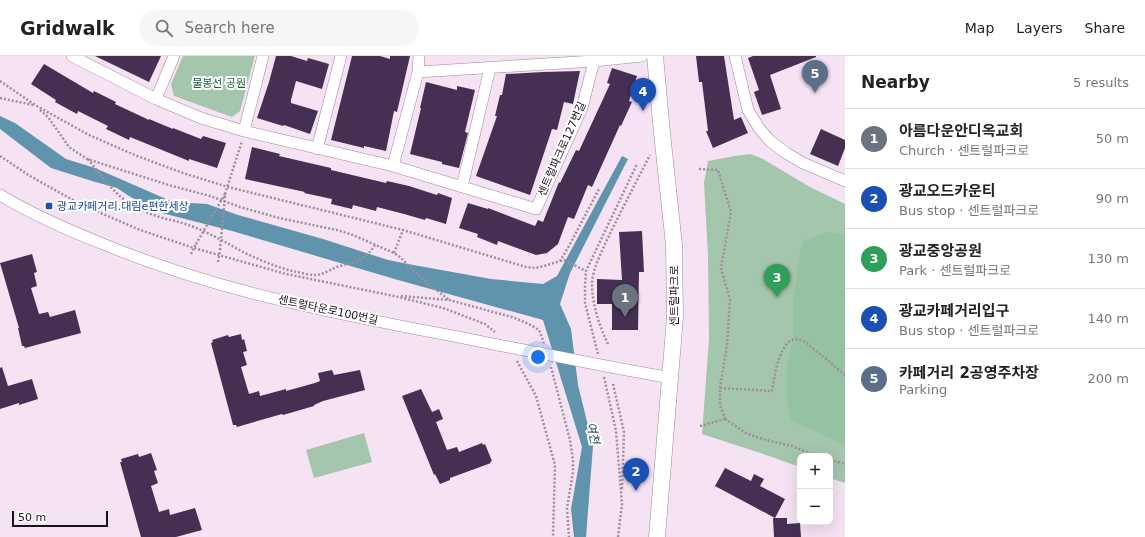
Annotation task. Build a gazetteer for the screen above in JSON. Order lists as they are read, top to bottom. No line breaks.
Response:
{"streets":{"street":["센트럴파크로127번길","센트럴파크로","센트럴타운로100번길"]},"crossings":[["센트럴파크로","센트럴타운로100번길"]],"water":["여천"],"parks":["물봉선 공원"],"places":{"transit":["광교카페거리.대림e편한세상"]},"scale_bar":"50 m","page":{"header":"Gridwalk","search":"Search here","nav":["Map","Layers","Share"],"heading":["Nearby","5 results"],"pins":["5","4","3","1","2"],"list":[{"mark":"1","name":"아름다운안디옥교회","note":"Church · 센트럴파크로","value":"50 m"},{"mark":"2","name":"광교오드카운티","note":"Bus stop · 센트럴파크로","value":"90 m"},{"mark":"3","name":"광교중앙공원","note":"Park · 센트럴파크로","value":"130 m"},{"mark":"4","name":"광교카페거리입구","note":"Bus stop · 센트럴파크로","value":"140 m"},{"mark":"5","name":"카페거리 2공영주차장","note":"Parking","value":"200 m"}],"map_buttons":["+","−"],"scale":"50 m"}}
